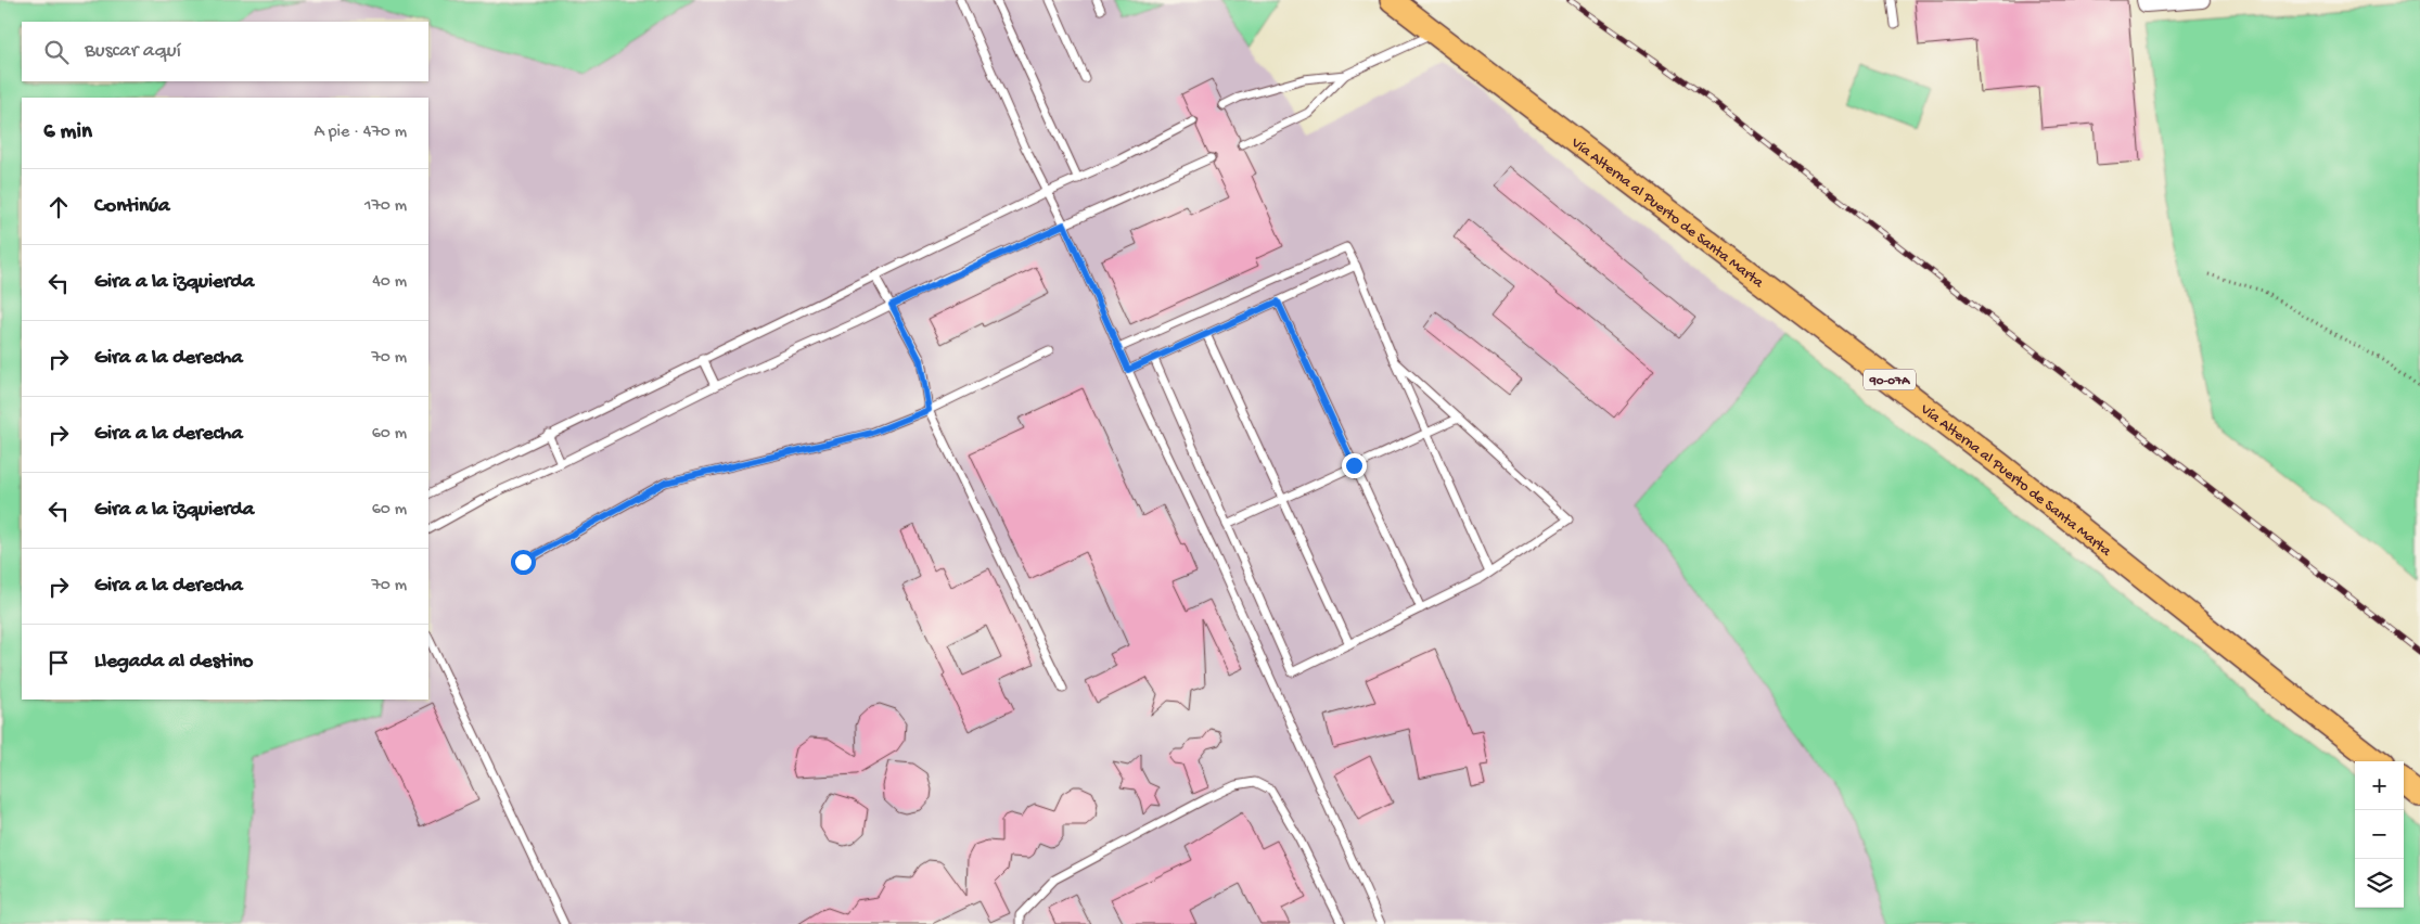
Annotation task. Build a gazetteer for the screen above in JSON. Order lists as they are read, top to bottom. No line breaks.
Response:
{"streets":{"main road":["Vía Alterna al Puerto de Santa Marta","90-07A"]},"page":{"search":"Buscar aquí","heading":["6 min","A pie · 470 m"],"list":[["Continúa","170 m"],["Gira a la izquierda","40 m"],["Gira a la derecha","70 m"],["Gira a la derecha","60 m"],["Gira a la izquierda","60 m"],["Gira a la derecha","70 m"],"Llegada al destino"],"map_buttons":["+","−"]}}
